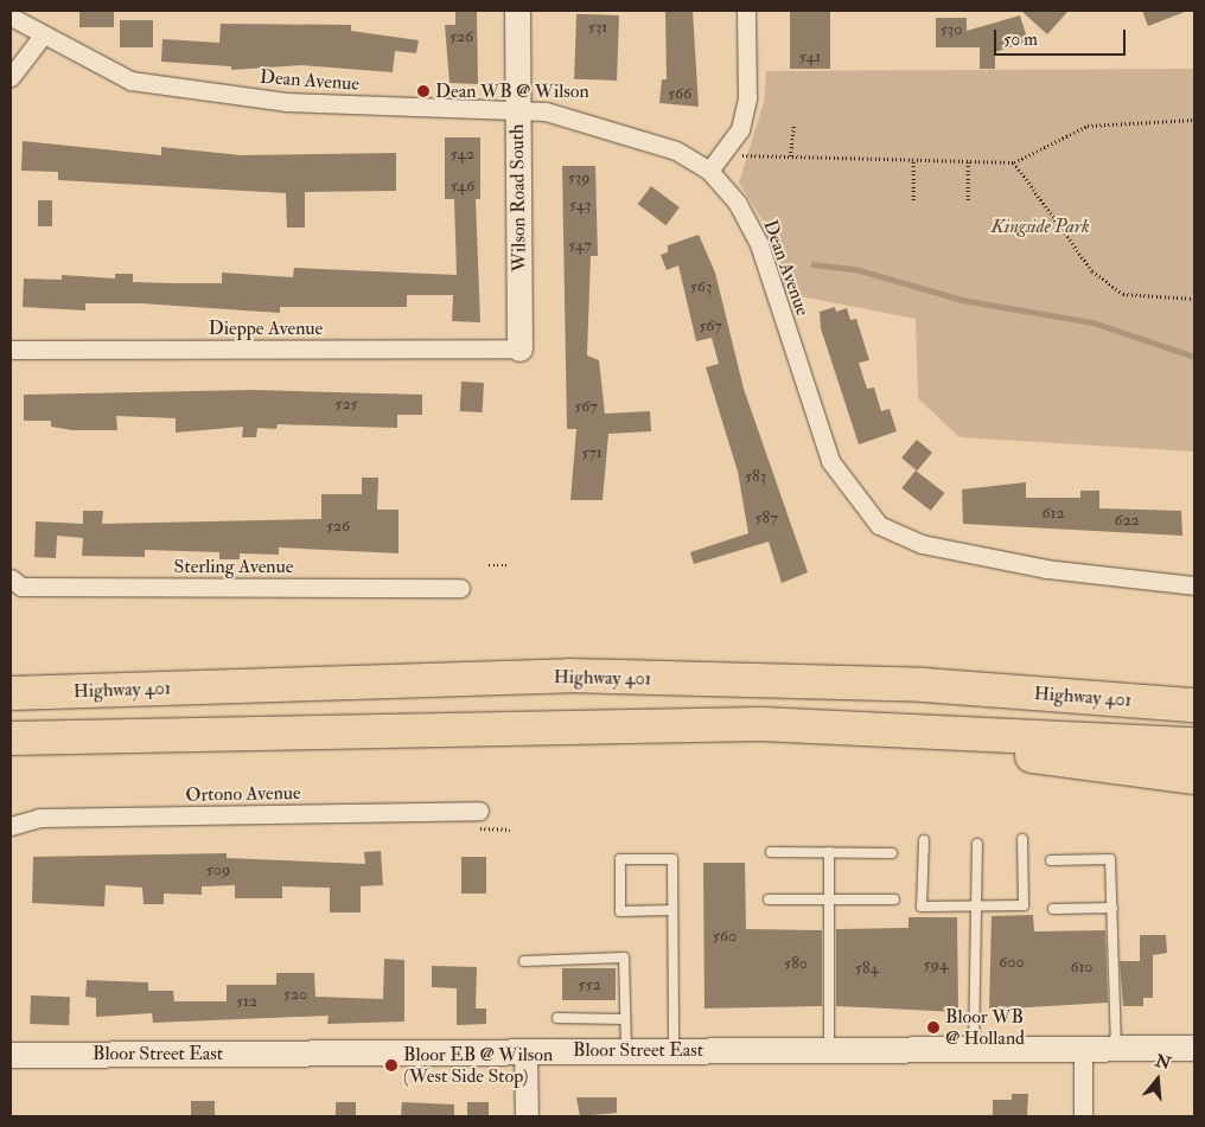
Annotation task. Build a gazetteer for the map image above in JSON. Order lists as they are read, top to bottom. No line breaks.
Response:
{"streets":{"highway":["Highway 401"],"main road":["Wilson Road South","Bloor Street East"],"street":["Dean Avenue","Dieppe Avenue","Sterling Avenue","Ortono Avenue"]},"crossings":[["Dean Avenue","Wilson Road South"],["Wilson Road South","Dieppe Avenue"]],"parks":["Kingside Park"],"places":["Dean WB @ Wilson","Bloor WB @ Holland","Bloor EB @ Wilson (West Side Stop)"],"house_numbers":["531","530","526","541","566","542","539","546","543","547","563","567","525","567","571","583","612","587","622","526","509","560","600","580","594","610","584","552","520","512"],"scale_bar":"50 m","north":"top"}
